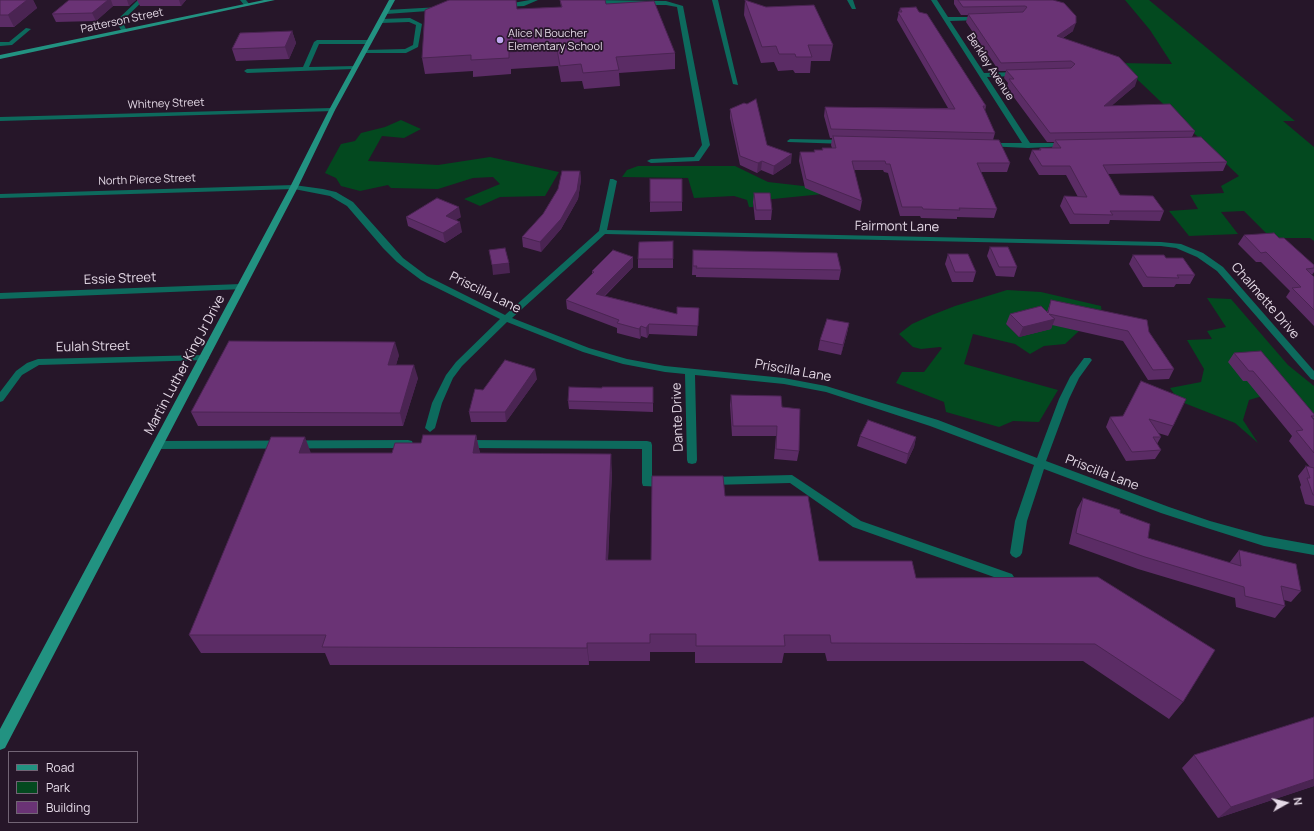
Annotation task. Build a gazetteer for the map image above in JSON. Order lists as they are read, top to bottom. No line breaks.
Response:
{"streets":{"street":["Patterson Street","Berkley Avenue","Whitney Street","North Pierce Street","Fairmont Lane","Essie Street","Priscilla Lane","Chalmette Drive","Eulah Street","Martin Luther King Jr Drive","Dante Drive"]},"crossings":[["Whitney Street","Martin Luther King Jr Drive"],["North Pierce Street","Priscilla Lane"],["North Pierce Street","Martin Luther King Jr Drive"],["Fairmont Lane","Chalmette Drive"],["Essie Street","Martin Luther King Jr Drive"],["Priscilla Lane","Martin Luther King Jr Drive"],["Priscilla Lane","Dante Drive"],["Eulah Street","Martin Luther King Jr Drive"]],"places":["Alice N Boucher Elementary School"],"legend":["Road","Park","Building"],"north":"right"}
